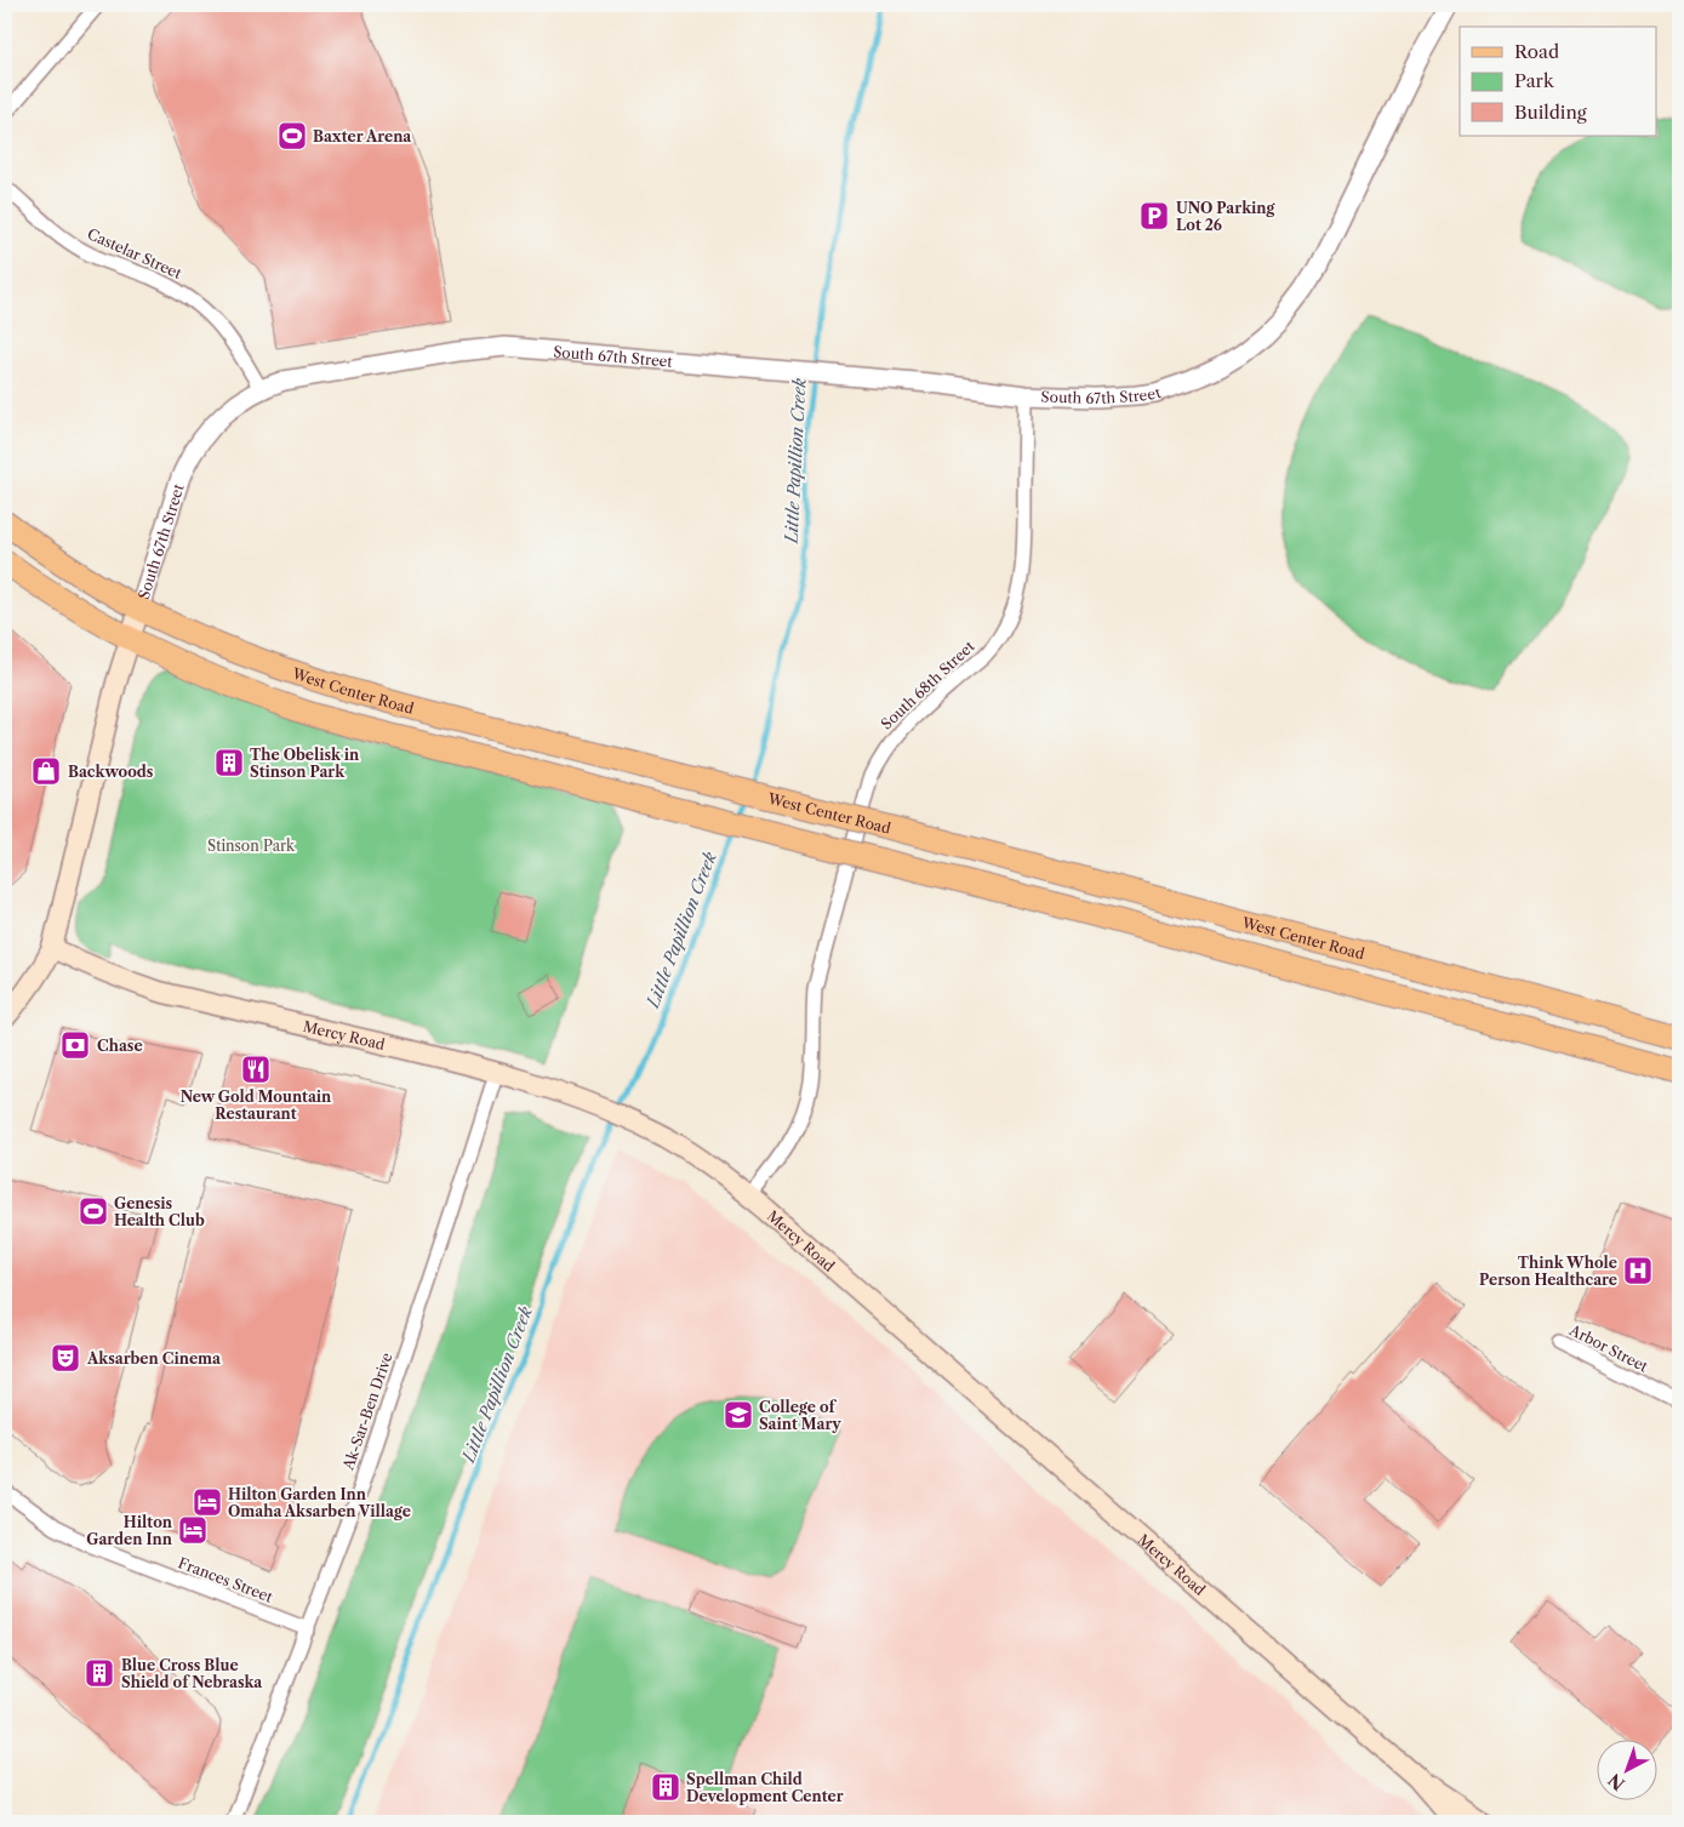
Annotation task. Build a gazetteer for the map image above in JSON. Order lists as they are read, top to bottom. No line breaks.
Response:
{"streets":{"main road":["South 67th Street","West Center Road","Mercy Road"],"street":["Castelar Street","South 68th Street","Arbor Street","Ak-Sar-Ben Drive","Frances Street"]},"crossings":[["Castelar Street","South 67th Street"],["South 67th Street","South 68th Street"],["South 67th Street","West Center Road"],["South 67th Street","Mercy Road"],["South 68th Street","Mercy Road"],["Mercy Road","Ak-Sar-Ben Drive"],["Ak-Sar-Ben Drive","Frances Street"]],"water":["Little Papillion Creek"],"parks":["Stinson Park"],"places":{"sports":["Baxter Arena","Genesis Health Club"],"parking":["UNO Parking Lot 26"],"building":["The Obelisk in Stinson Park","Blue Cross Blue Shield of Nebraska","Spellman Child Development Center"],"shop":["Backwoods"],"bank":["Chase"],"restaurant":["New Gold Mountain Restaurant"],"hospital":["Think Whole Person Healthcare"],"theatre":["Aksarben Cinema"],"school or university":["College of Saint Mary"],"hotel":["Hilton Garden Inn Omaha Aksarben Village","Hilton Garden Inn"]},"legend":["Road","Park","Building"],"north":"bottom left"}
